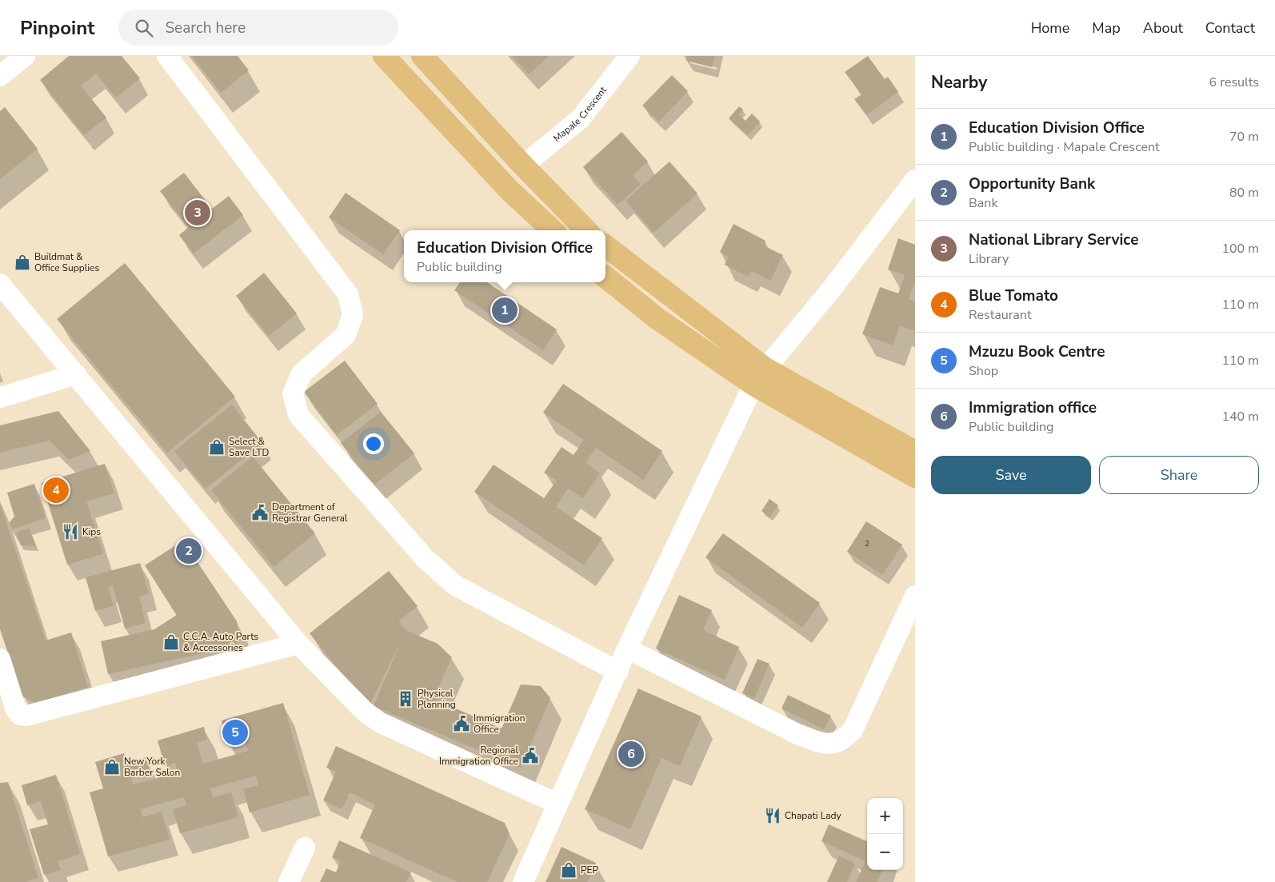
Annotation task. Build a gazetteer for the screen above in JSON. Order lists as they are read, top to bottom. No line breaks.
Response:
{"streets":{"street":["Mapale Crescent"]},"places":{"shop":["Buildmat & Office Supplies","Select & Save LTD","C.C.A. Auto Parts & Accessories","New York Barber Salon","PEP"],"public building":["Department of Registrar General","Immigration Office","Regional Immigration Office"],"restaurant":["Kips","Chapati Lady"],"building":["Physical Planning"]},"house_numbers":["2"],"page":{"header":"Pinpoint","search":"Search here","nav":["Home","Map","About","Contact"],"heading":["Nearby","6 results"],"list":[{"mark":"1","name":"Education Division Office","note":"Public building · Mapale Crescent","value":"70 m"},{"mark":"2","name":"Opportunity Bank","note":"Bank","value":"80 m"},{"mark":"3","name":"National Library Service","note":"Library","value":"100 m"},{"mark":"4","name":"Blue Tomato","note":"Restaurant","value":"110 m"},{"mark":"5","name":"Mzuzu Book Centre","note":"Shop","value":"110 m"},{"mark":"6","name":"Immigration office","note":"Public building","value":"140 m"}],"pins":["3","1","4","2","5","6"],"popup":["Education Division Office","Public building"],"buttons":["Save","Share"],"map_buttons":["+","−"]}}
